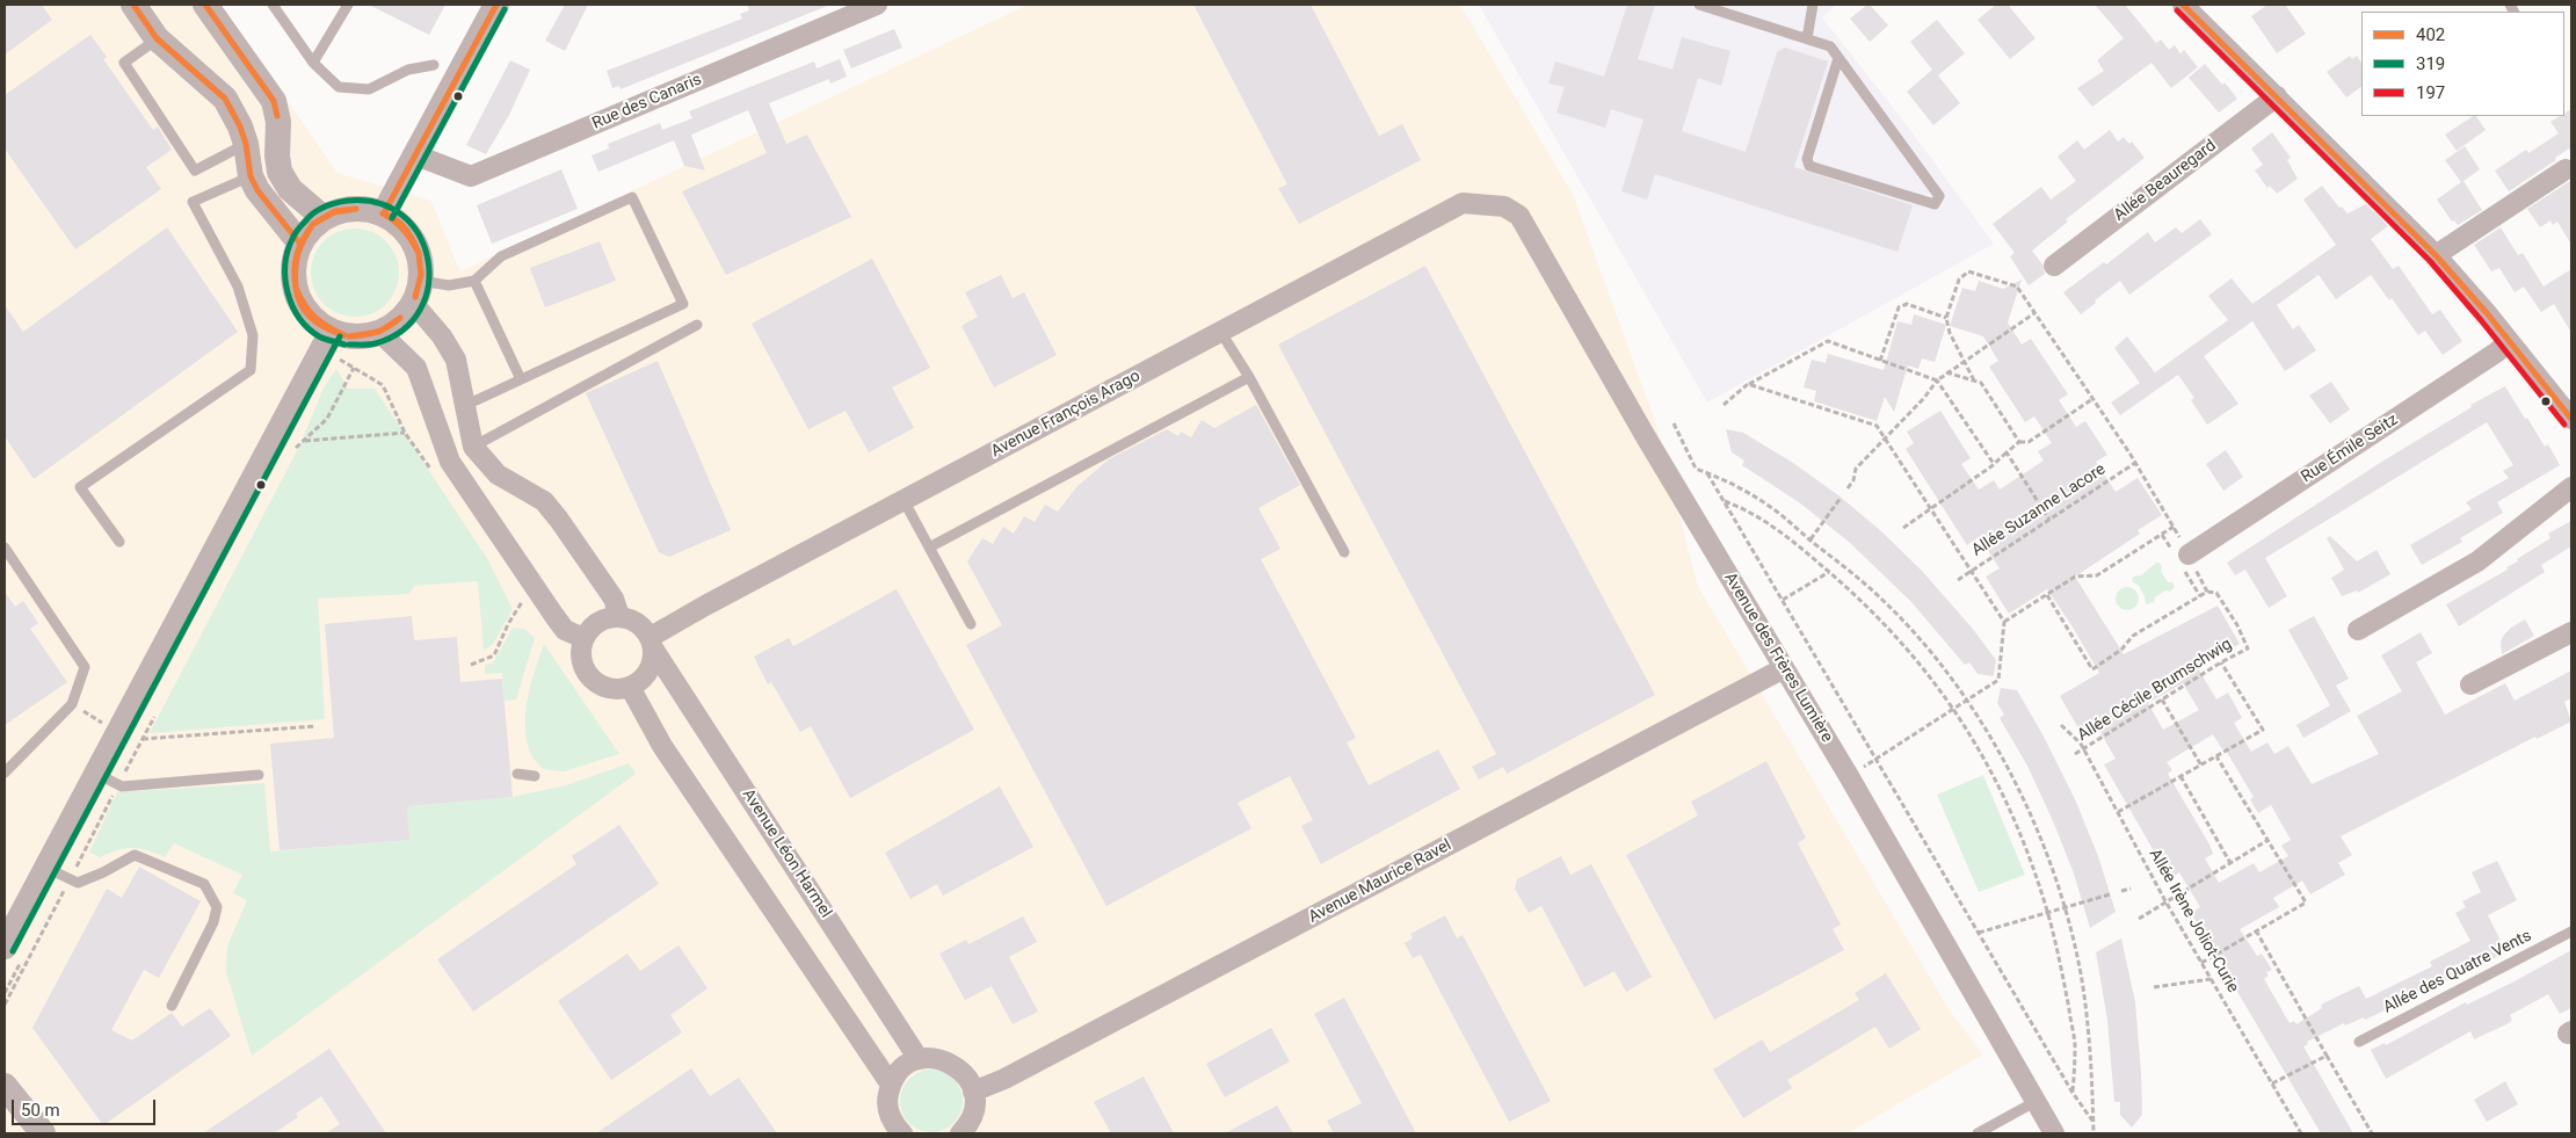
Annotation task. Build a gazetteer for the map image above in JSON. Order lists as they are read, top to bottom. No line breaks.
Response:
{"streets":{"street":["Rue des Canaris","Allée Beauregard","Avenue François Arago","Rue Émile Seitz","Avenue des Frères Lumière","Avenue Léon Harmel","Avenue Maurice Ravel"],"lane":["Allée des Quatre Vents"],"path":["Allée Suzanne Lacore","Allée Cécile Brumschwig","Allée Irène Joliot-Curie"]},"crossings":[["Avenue François Arago","Avenue des Frères Lumière"],["Avenue François Arago","Avenue Léon Harmel"],["Avenue des Frères Lumière","Avenue Maurice Ravel"],["Allée Cécile Brumschwig","Allée Irène Joliot-Curie"]],"lines":["transit line 402","transit line 319","transit line 197"],"legend":["402","319","197"],"scale_bar":"50 m"}
